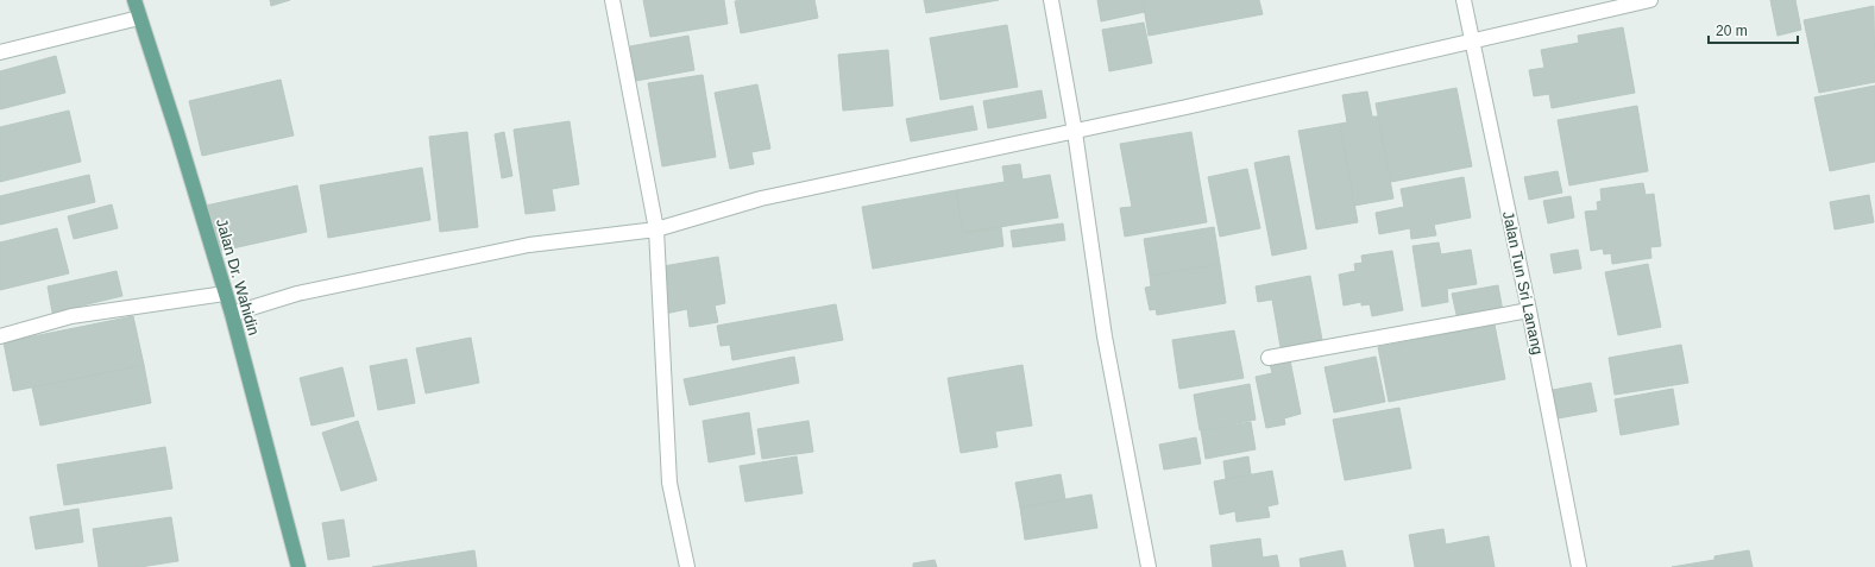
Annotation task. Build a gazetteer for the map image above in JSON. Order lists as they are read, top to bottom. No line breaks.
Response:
{"streets":{"main road":["Jalan Dr. Wahidin"],"street":["Jalan Tun Sri Lanang"]},"scale_bar":"20 m"}
